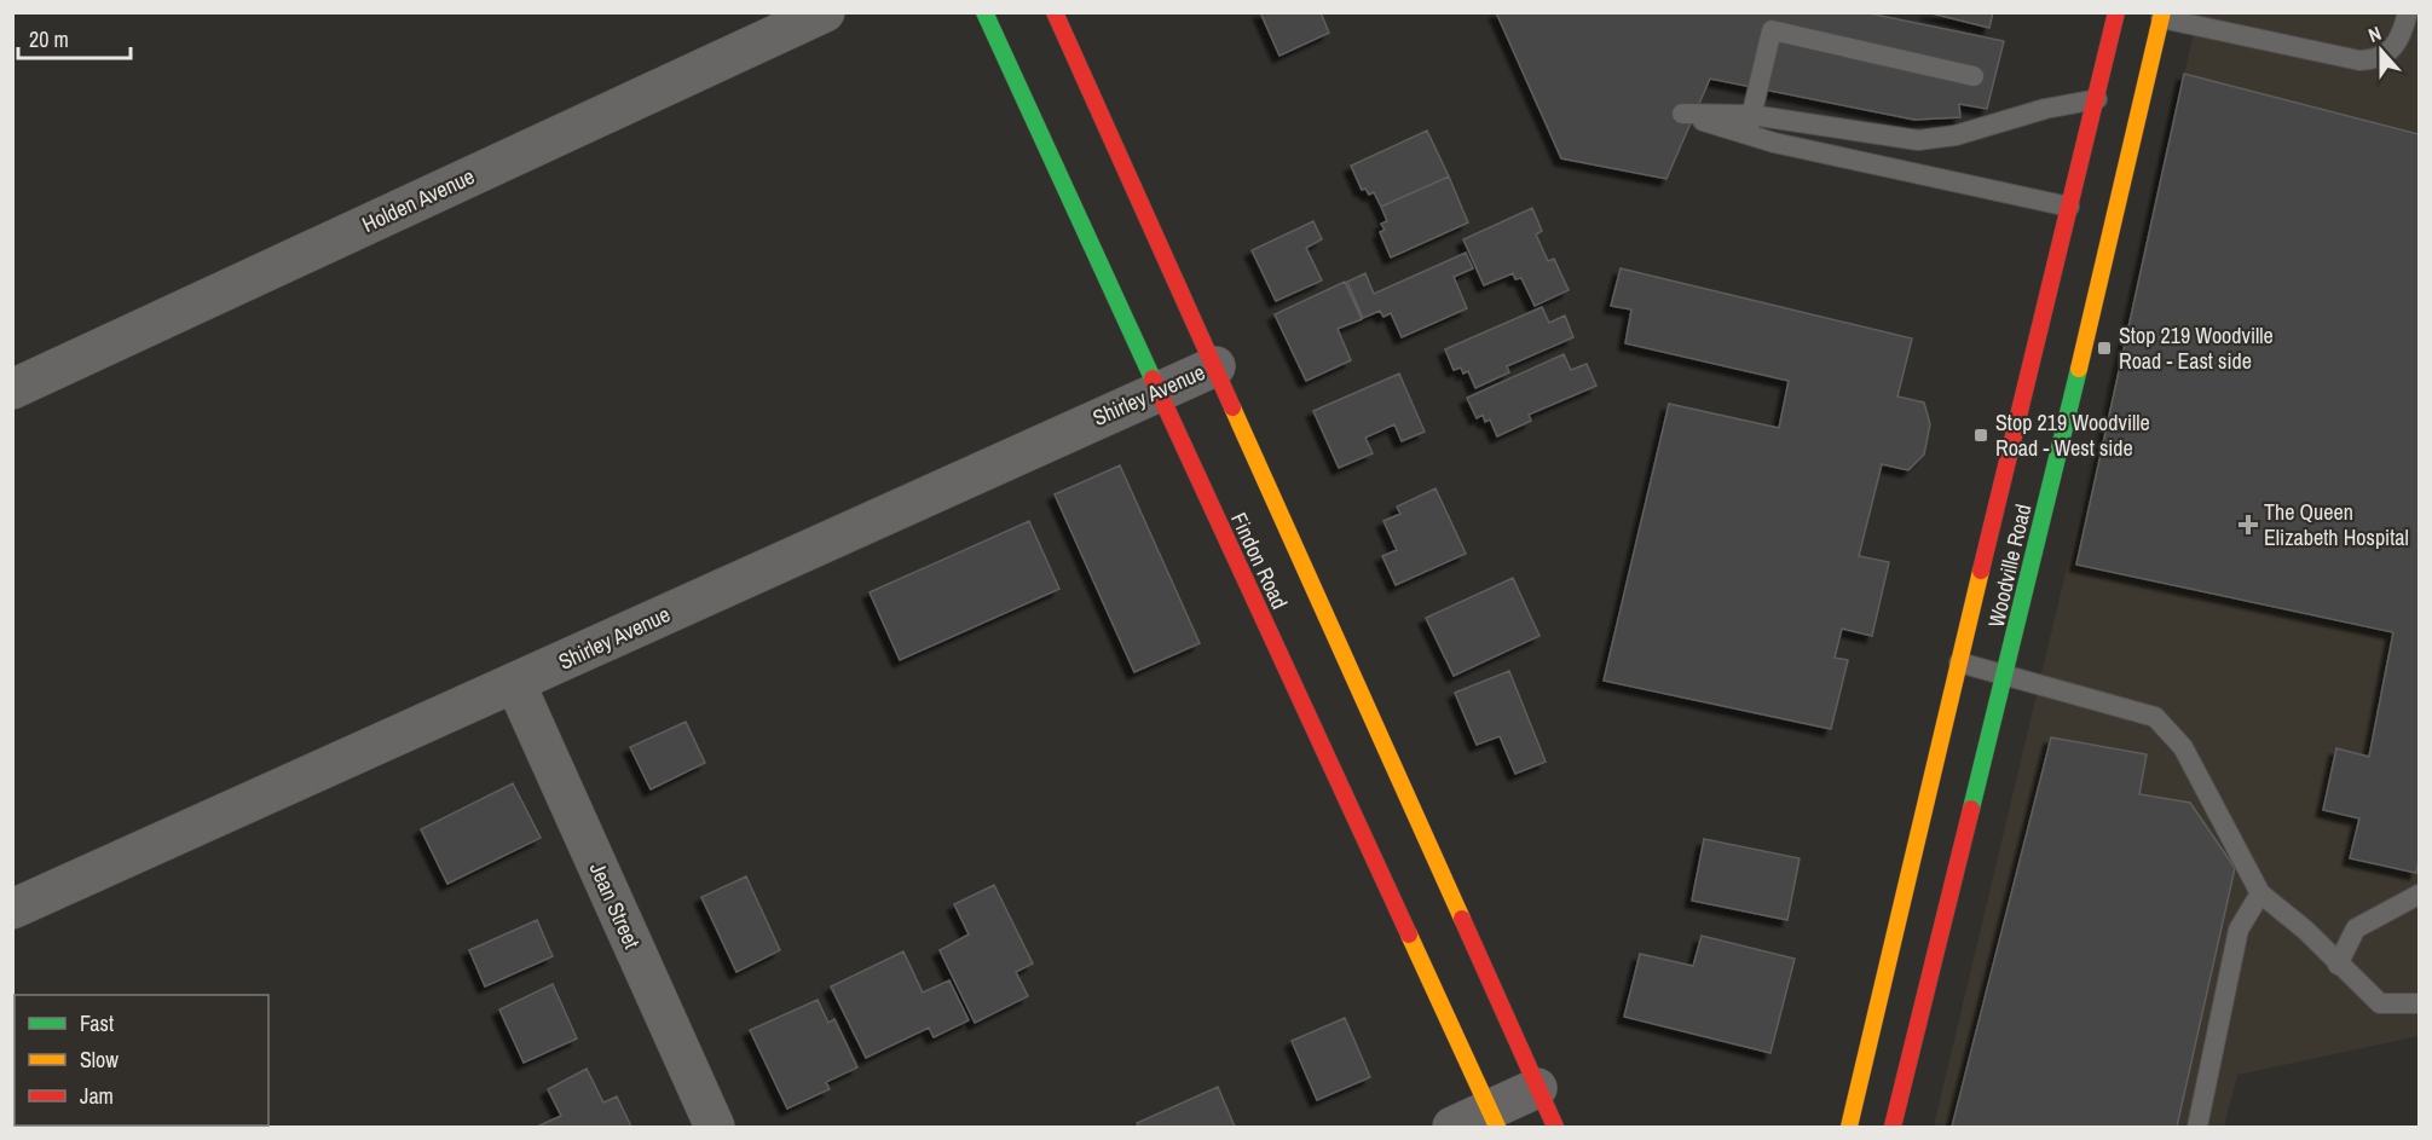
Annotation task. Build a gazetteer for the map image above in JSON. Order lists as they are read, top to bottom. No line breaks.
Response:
{"streets":{"main road":["Findon Road","Woodville Road"],"street":["Holden Avenue","Shirley Avenue","Jean Street"]},"crossings":[["Shirley Avenue","Findon Road"],["Shirley Avenue","Jean Street"]],"places":{"transit":["Stop 219 Woodville Road - East side","Stop 219 Woodville Road - West side"],"health":["The Queen Elizabeth Hospital"]},"legend":["Fast","Slow","Jam"],"scale_bar":"20 m","north":"top"}
